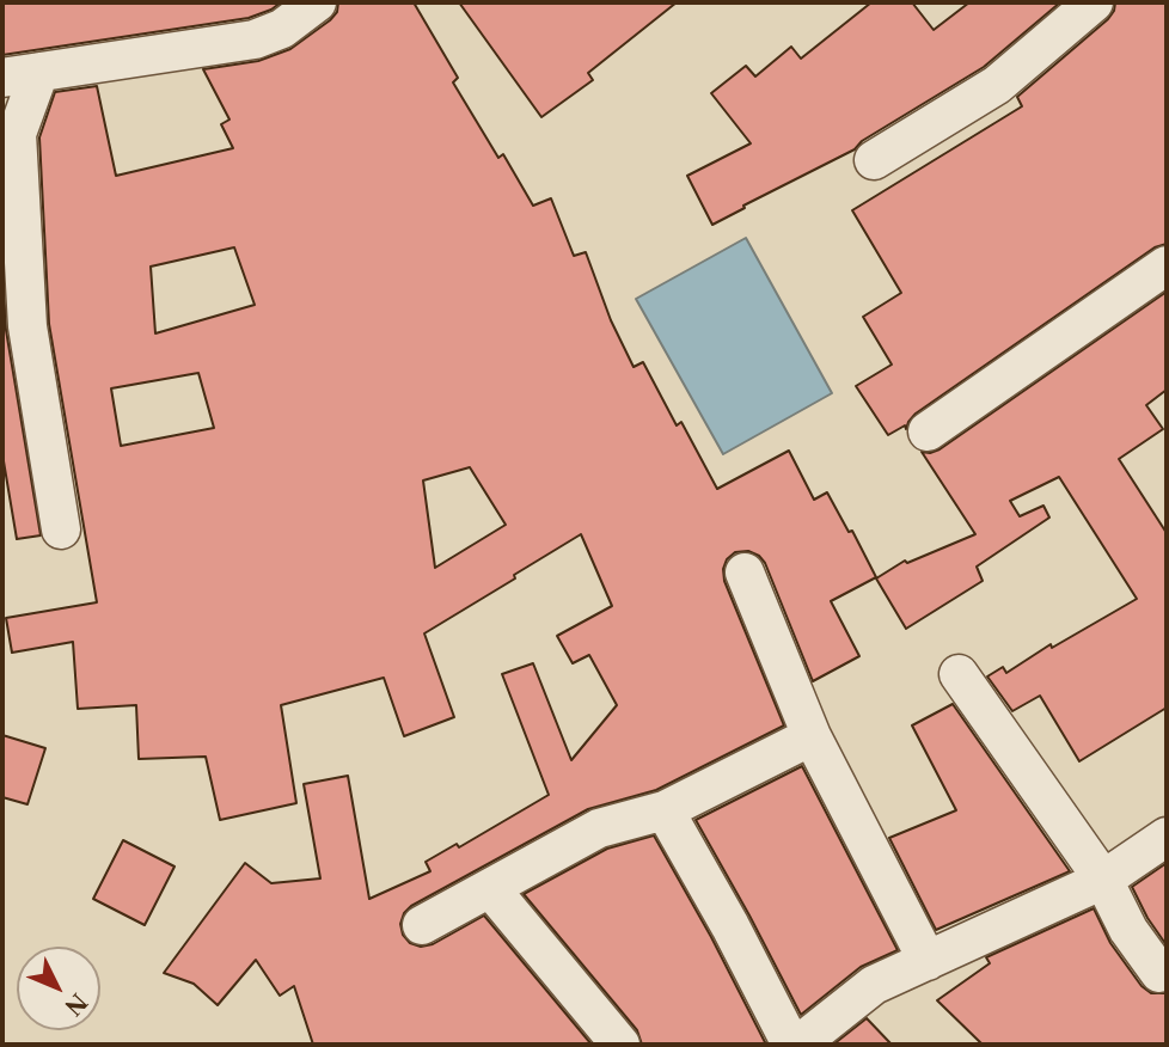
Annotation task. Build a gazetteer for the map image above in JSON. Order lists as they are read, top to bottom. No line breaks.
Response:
{"north":"bottom right"}
